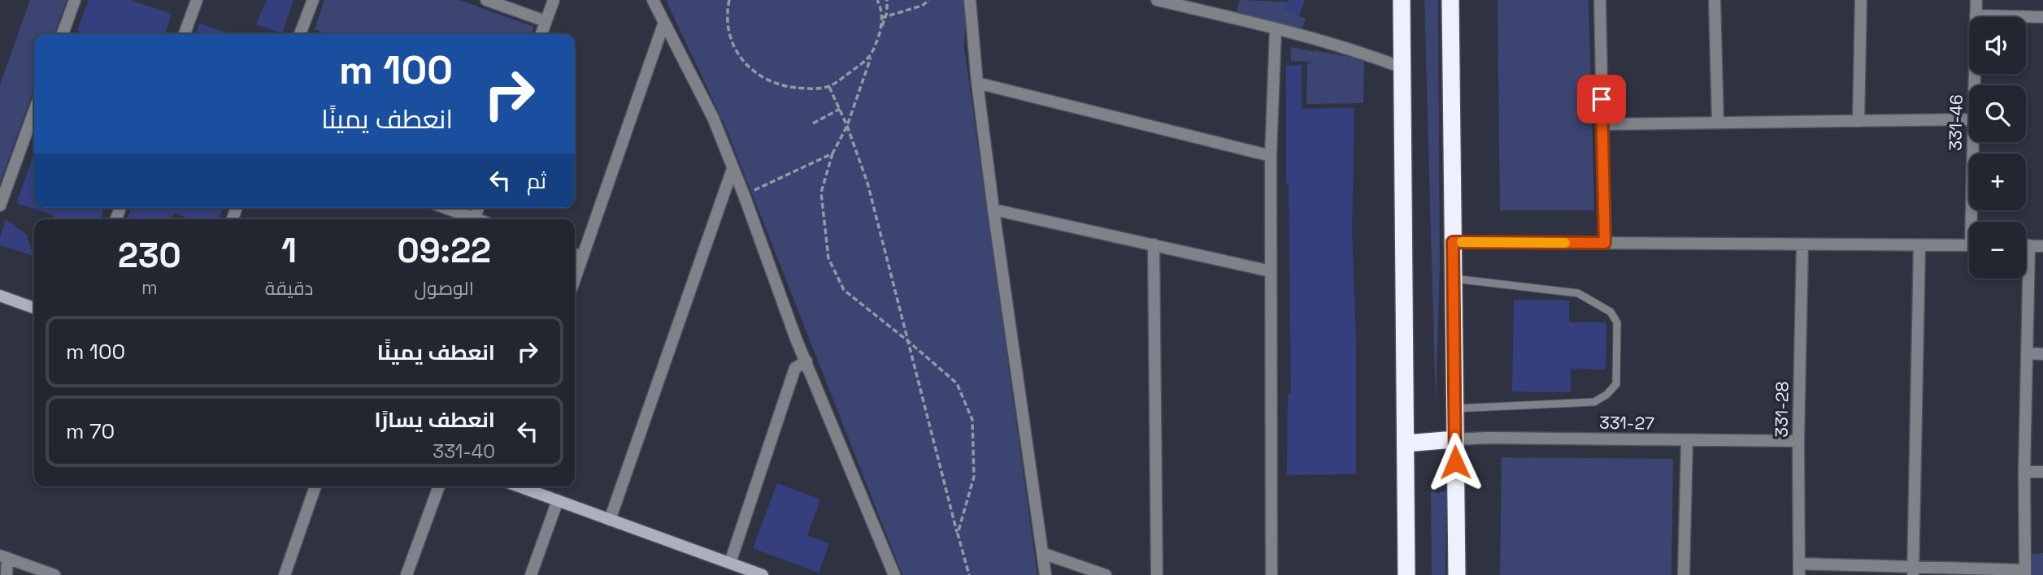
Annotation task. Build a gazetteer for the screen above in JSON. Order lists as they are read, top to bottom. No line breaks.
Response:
{"streets":{"street":["331-46","331-28","331-27"]},"crossings":[["331-28","331-27"]],"page":{"map_buttons":["+","−"],"turn":["100 m","انعطف يمينًا"],"then":"ثم","eta":["09:22","الوصول","1","دقيقة","230","m"],"list":[{"name":"انعطف يمينًا","value":"100 m"},{"name":"انعطف يسارًا","note":"331-40","value":"70 m"}]}}
